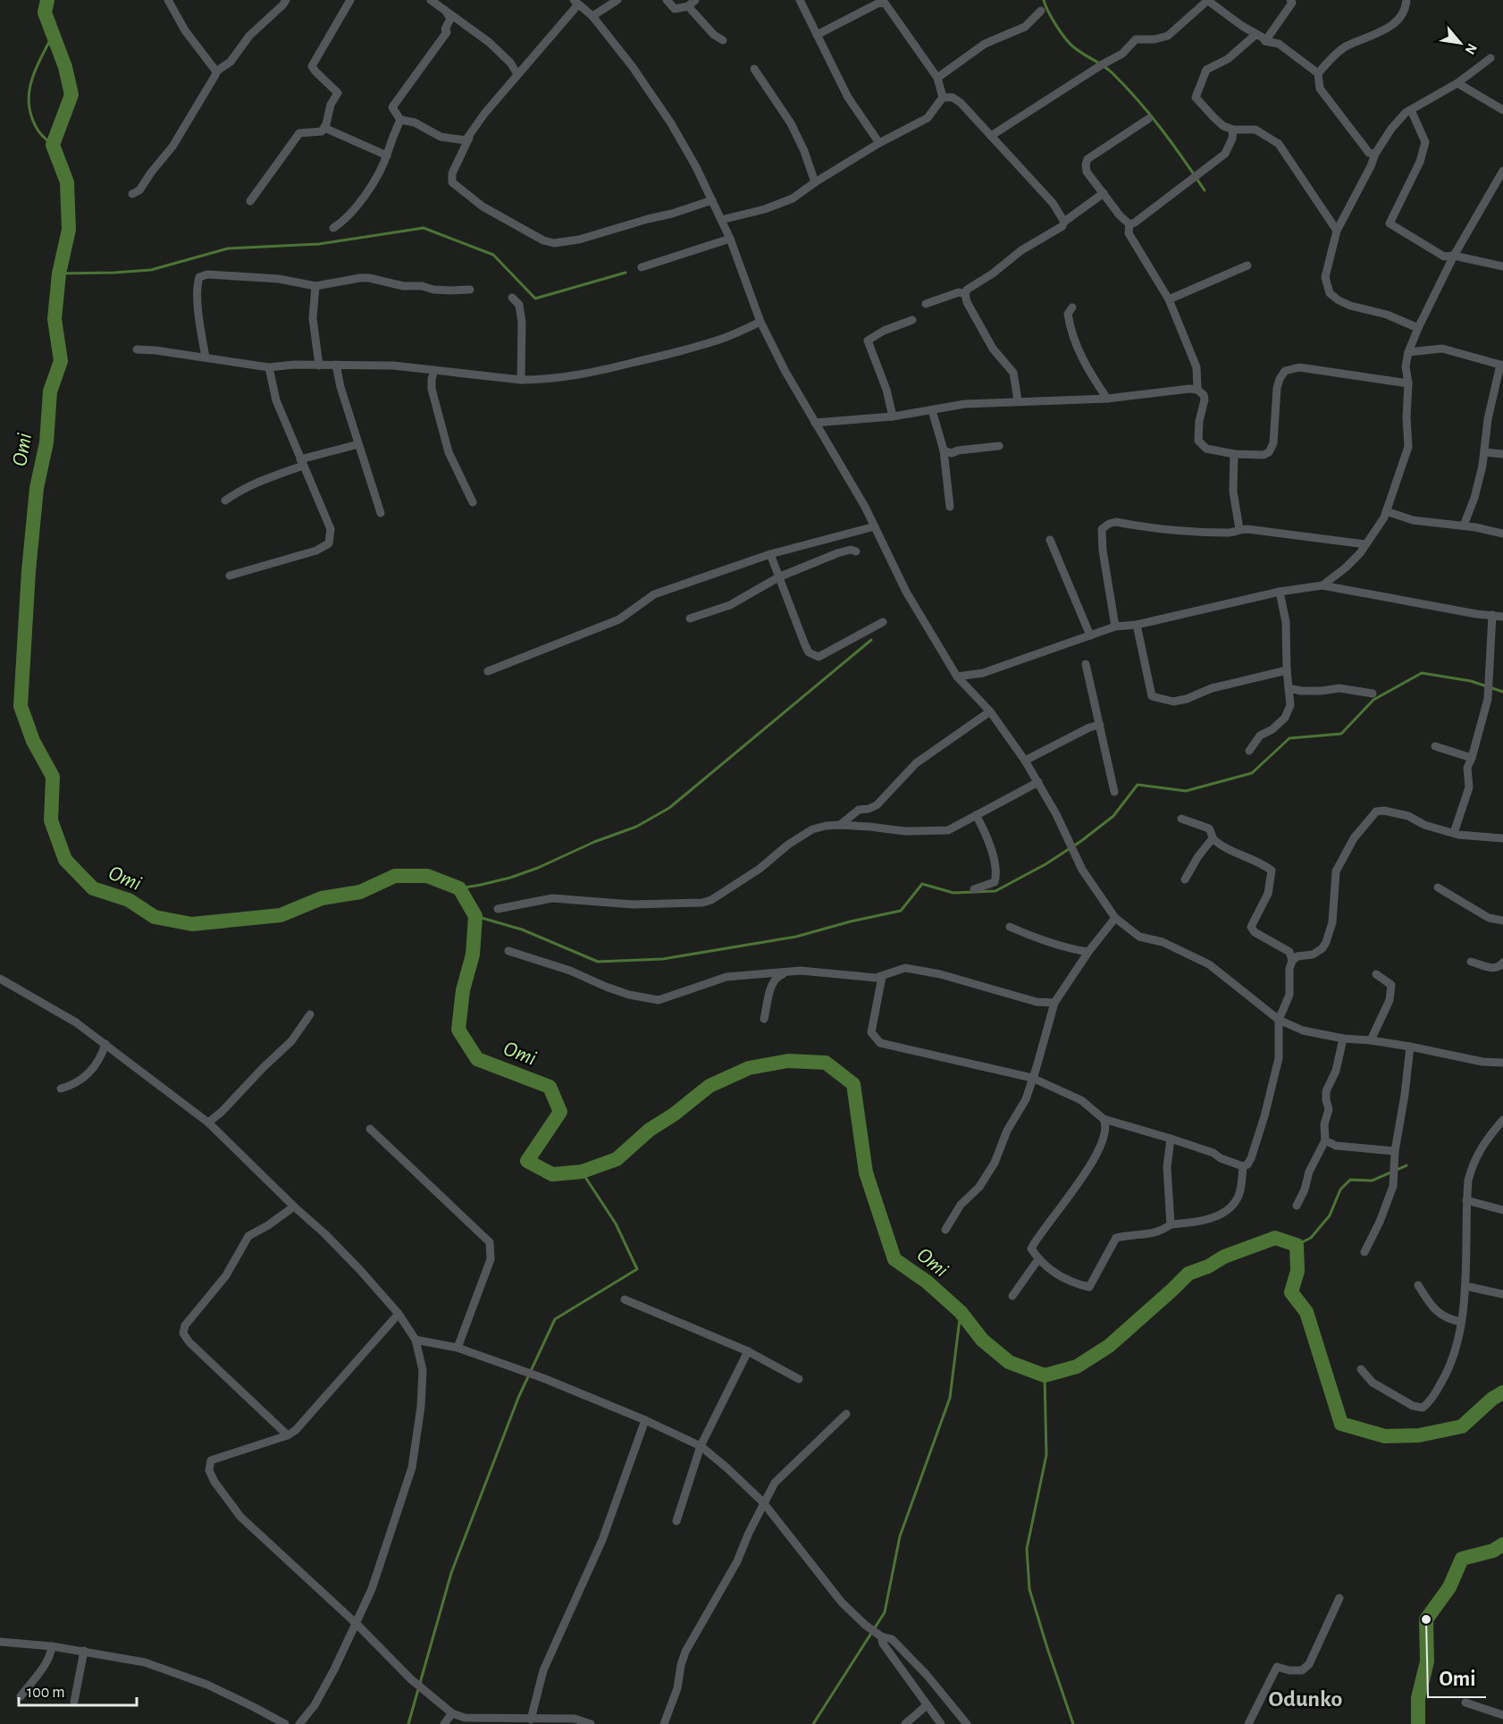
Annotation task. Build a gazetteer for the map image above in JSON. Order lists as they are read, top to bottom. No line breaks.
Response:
{"districts":["Odunko"],"water":["Omi"],"places":["Omi"],"scale_bar":"100 m","north":"bottom right"}
